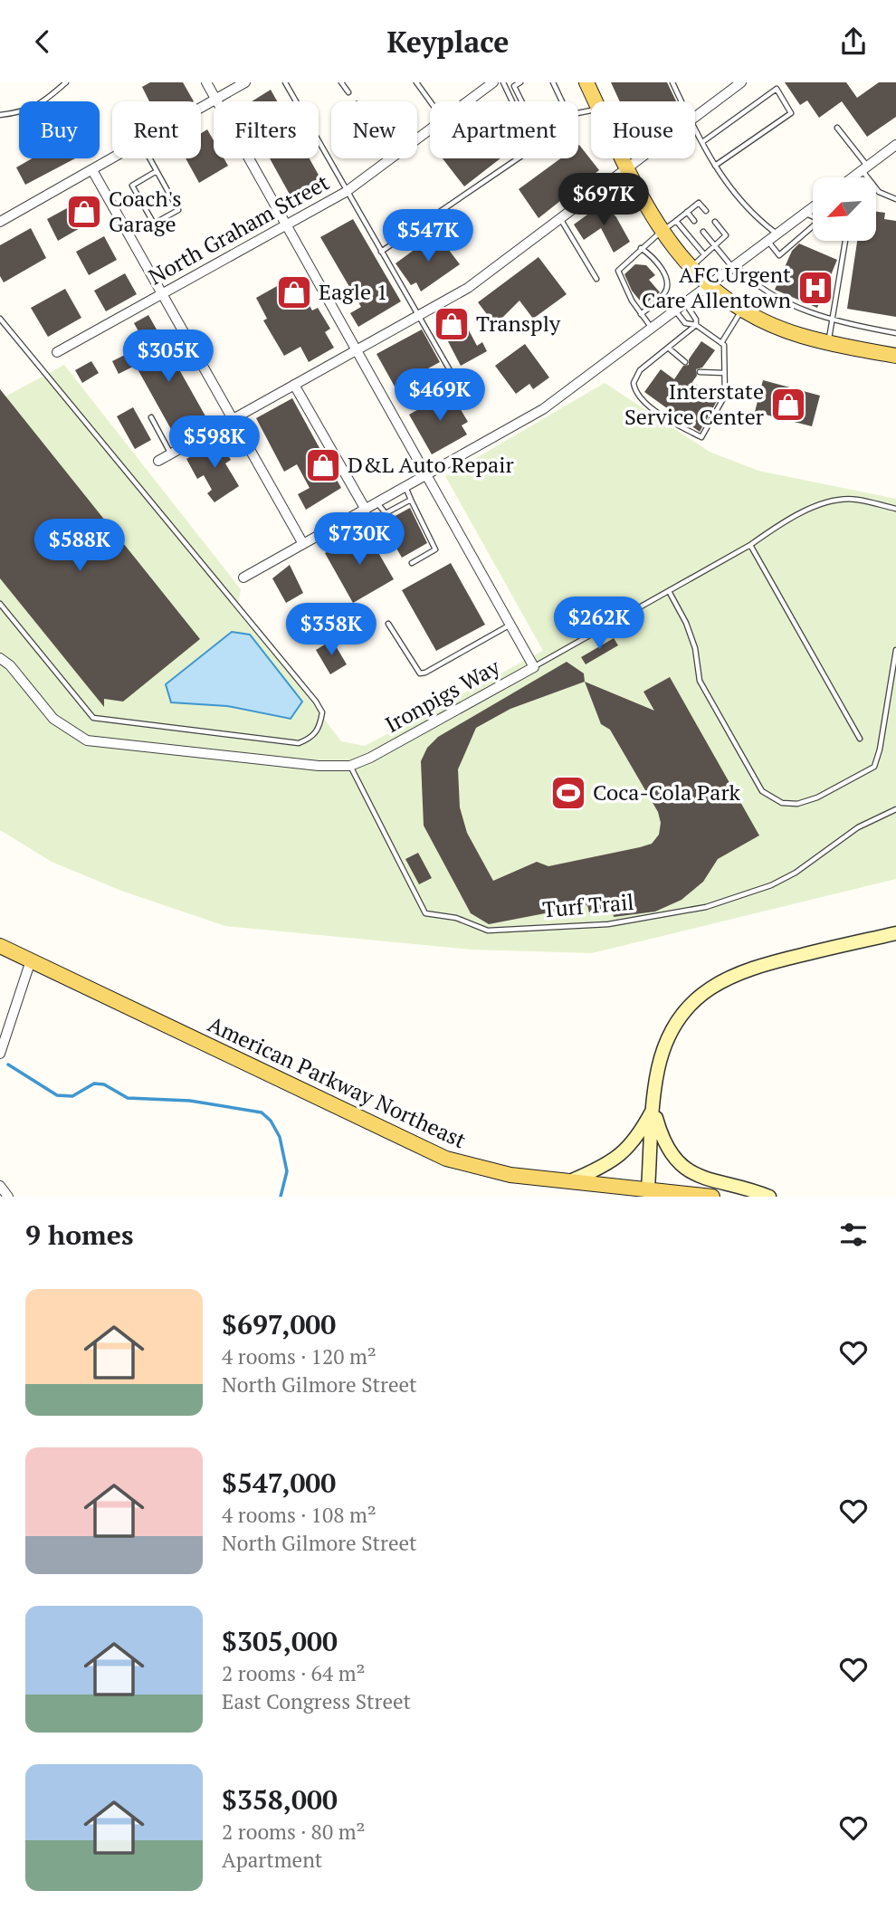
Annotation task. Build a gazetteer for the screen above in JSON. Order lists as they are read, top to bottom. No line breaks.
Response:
{"streets":{"main road":["American Parkway Northeast"],"street":["North Graham Street","Ironpigs Way"],"lane":["Turf Trail"]},"crossings":[["Ironpigs Way","Turf Trail"]],"places":{"shop":["Coach's Garage","Eagle 1","Transply","Interstate Service Center","D&L Auto Repair"],"hospital":["AFC Urgent Care Allentown"],"sports":["Coca-Cola Park"]},"north":"bottom left","page":{"header":"Keyplace","chip":["Buy","Rent","Filters","New","Apartment","House"],"price":["$697K","$547K","$305K","$469K","$598K","$730K","$588K","$262K","$358K"],"heading":"9 homes","list":[{"name":"$697,000","note":"4 rooms · 120 m² · North Gilmore Street"},{"name":"$547,000","note":"4 rooms · 108 m² · North Gilmore Street"},{"name":"$305,000","note":"2 rooms · 64 m² · East Congress Street"},{"name":"$358,000","note":"2 rooms · 80 m² · Apartment"}]}}
